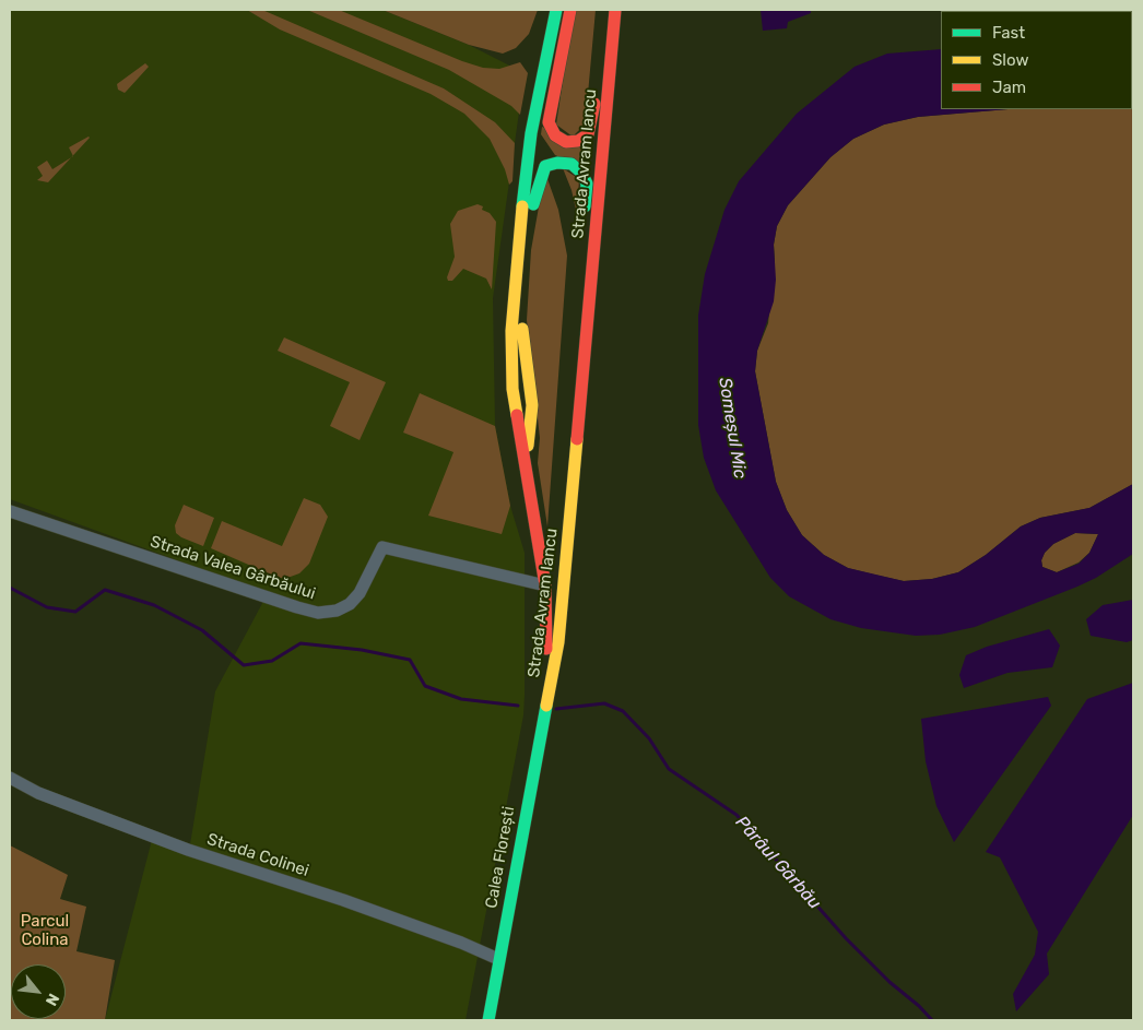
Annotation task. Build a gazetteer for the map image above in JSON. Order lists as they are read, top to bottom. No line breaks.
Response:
{"streets":{"main road":["Strada Avram Iancu","Calea Florești"],"street":["Strada Valea Gârbăului","Strada Colinei"]},"crossings":[["Strada Avram Iancu","Strada Valea Gârbăului"],["Strada Avram Iancu","Calea Florești"],["Strada Colinei","Calea Florești"]],"water":["Someșul Mic","Pârâul Gârbău"],"parks":["Parcul Colina"],"legend":["Fast","Slow","Jam"],"north":"bottom right"}
